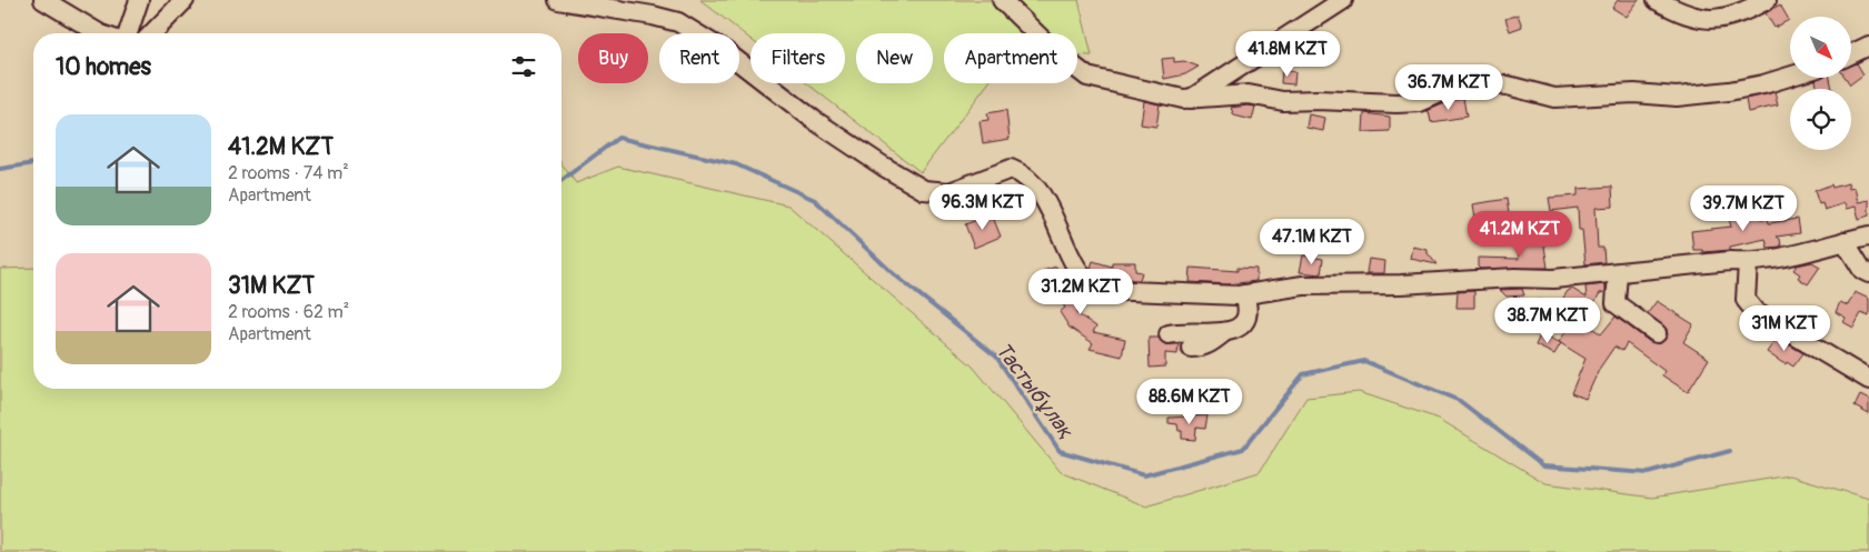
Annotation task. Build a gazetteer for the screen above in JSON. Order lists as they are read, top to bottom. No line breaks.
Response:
{"water":["Тастыбұлақ"],"north":"bottom right","page":{"price":["41.8M KZT","36.7M KZT","96.3M KZT","39.7M KZT","41.2M KZT","47.1M KZT","31.2M KZT","38.7M KZT","31M KZT","88.6M KZT"],"chip":["Buy","Rent","Filters","New","Apartment"],"heading":"10 homes","list":[{"name":"41.2M KZT","note":"2 rooms · 74 m² · Apartment"},{"name":"31M KZT","note":"2 rooms · 62 m² · Apartment"}]}}
